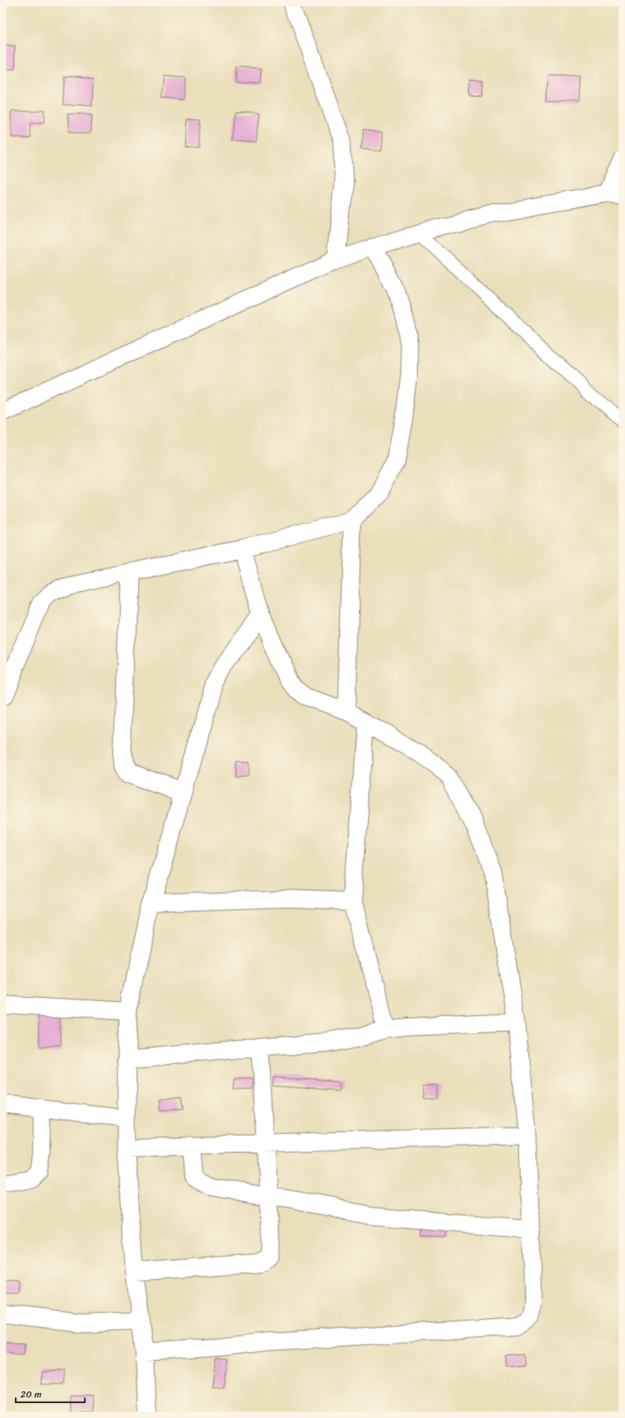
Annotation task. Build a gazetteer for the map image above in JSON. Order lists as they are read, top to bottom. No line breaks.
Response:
{"scale_bar":"20 m"}
